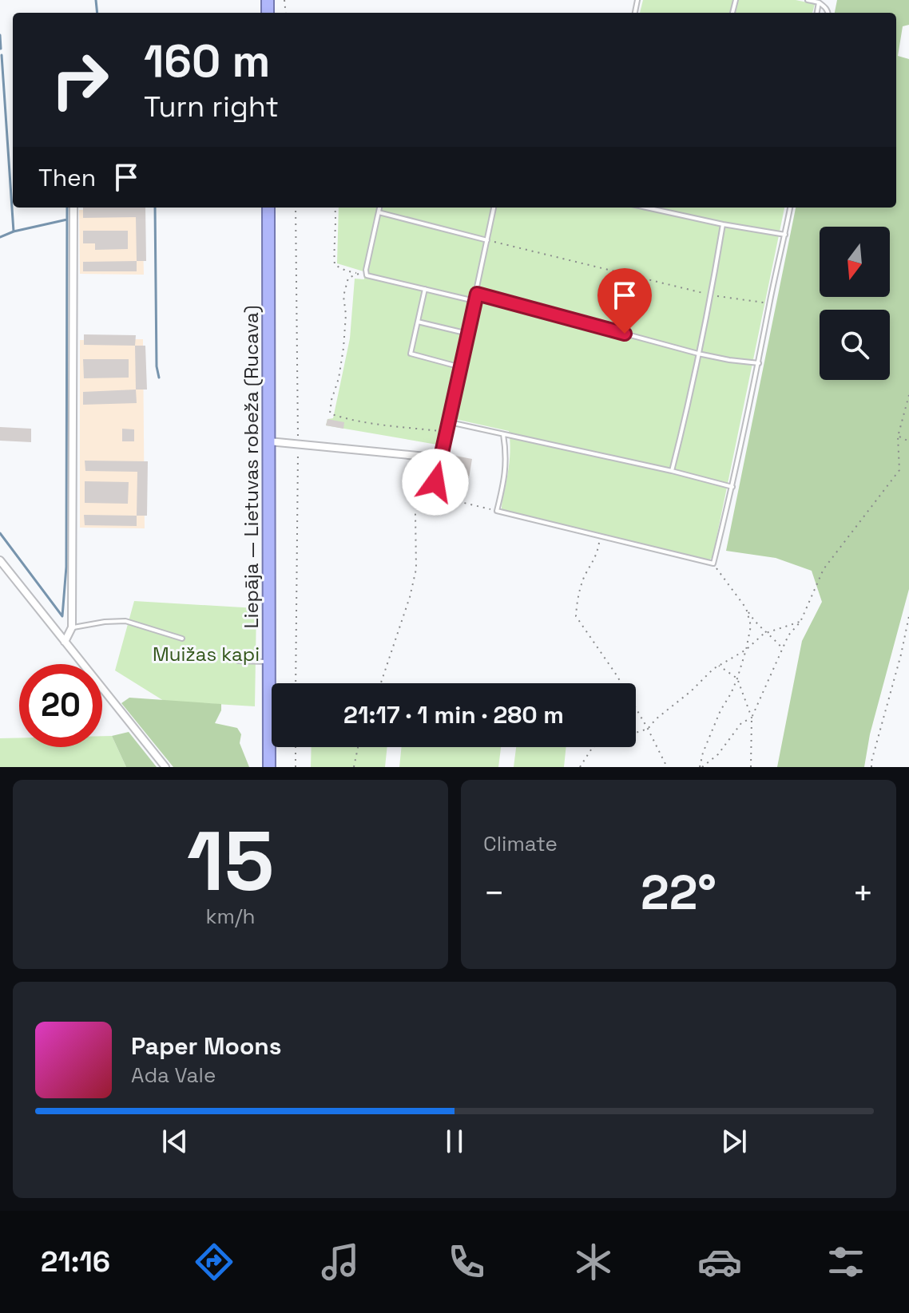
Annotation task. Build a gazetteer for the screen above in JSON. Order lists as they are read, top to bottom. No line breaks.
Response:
{"streets":{"highway":["Liepāja — Lietuvas robeža (Rucava)"]},"parks":["Muižas kapi"],"north":"bottom","page":{"turn":["160 m","Turn right"],"then":"Then","limit":"20","trip":"21:17 · 1 min · 280 m","tile":[["15","km/h"],"Climate"],"heat":["−","22°","+"],"song":["Paper Moons","Ada Vale"],"tabs":"21:16"}}
